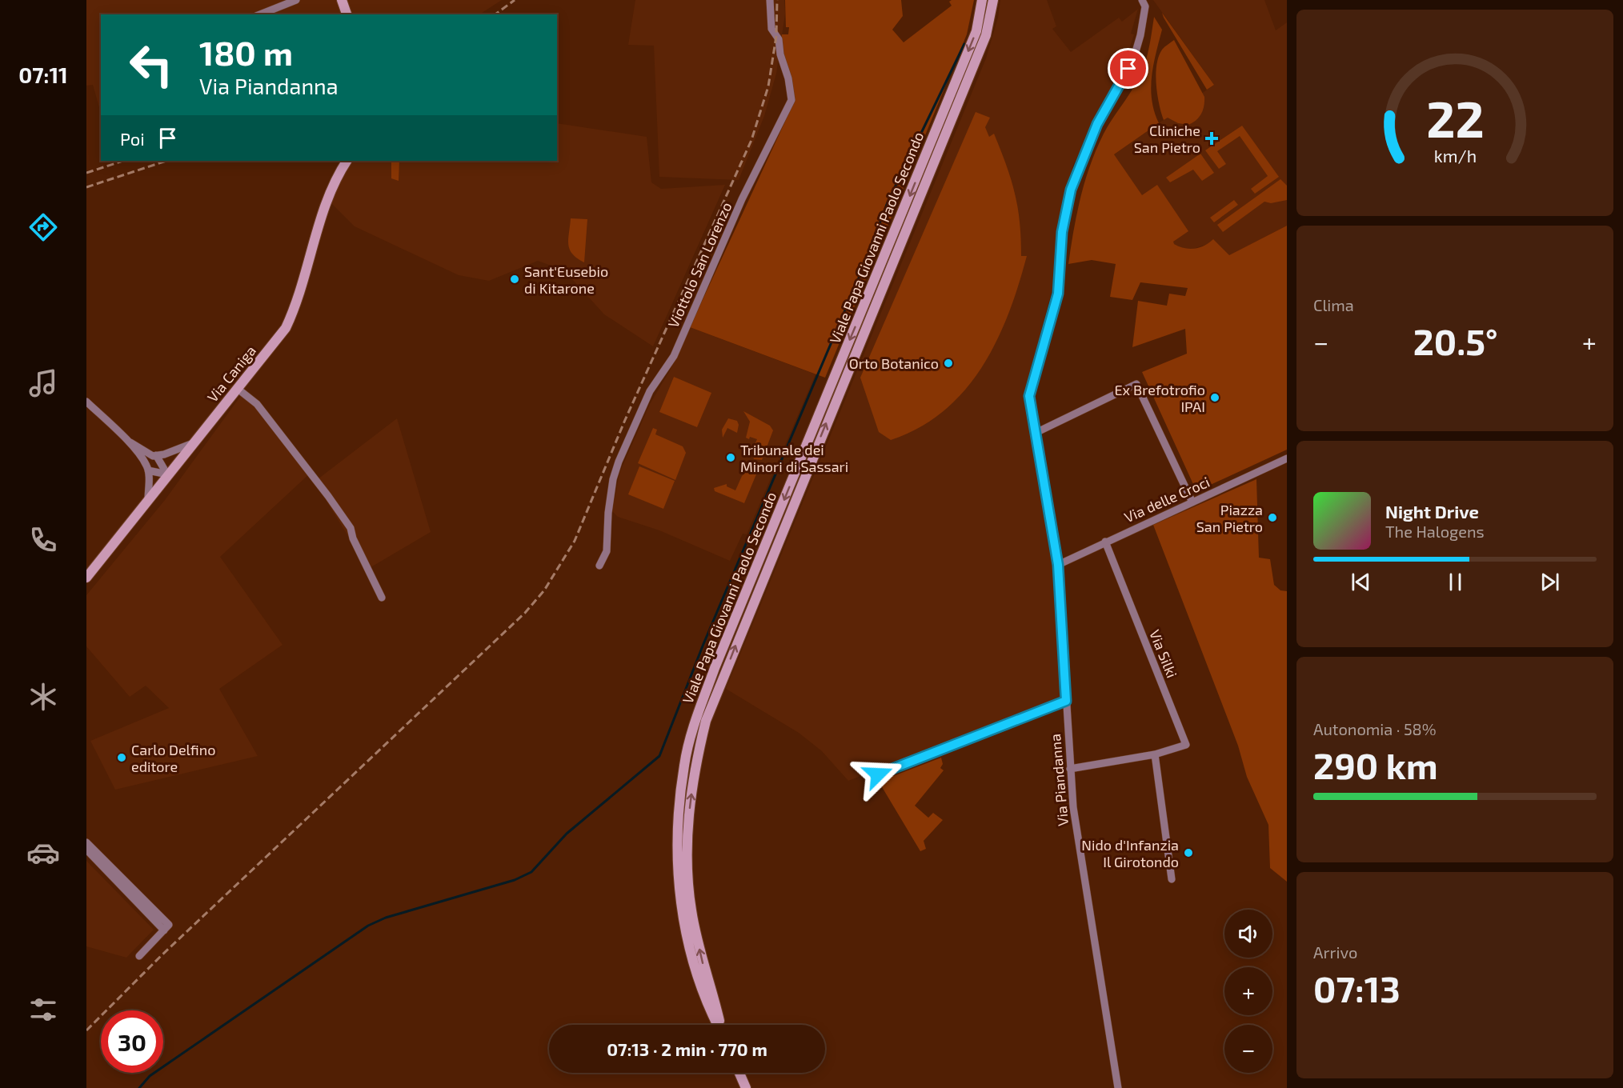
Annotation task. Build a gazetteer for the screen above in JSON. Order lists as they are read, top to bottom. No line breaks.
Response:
{"streets":{"main road":["Viale Papa Giovanni Paolo Secondo","Via Caniga"],"street":["Viottolo San Lorenzo","Via delle Croci","Via Silki","Via Piandanna"]},"crossings":[["Via delle Croci","Via Silki"],["Via delle Croci","Via Piandanna"],["Via Silki","Via Piandanna"]],"places":{"health":["Cliniche San Pietro"],"other":["Sant'Eusebio di Kitarone","Orto Botanico","Ex Brefotrofio IPAI","Tribunale dei Minori di Sassari","Piazza San Pietro","Carlo Delfino editore","Nido d'Infanzia Il Girotondo"]},"page":{"tabs":"07:11","turn":["180 m","Via Piandanna"],"then":"Poi","tile":["Clima",["Autonomia · 58%","290 km"],["Arrivo","07:13"]],"heat":["−","20.5°","+"],"song":["Night Drive","The Halogens"],"map_buttons":["+","−"],"limit":"30","trip":"07:13 · 2 min · 770 m","gauge":["22","km/h"]}}
